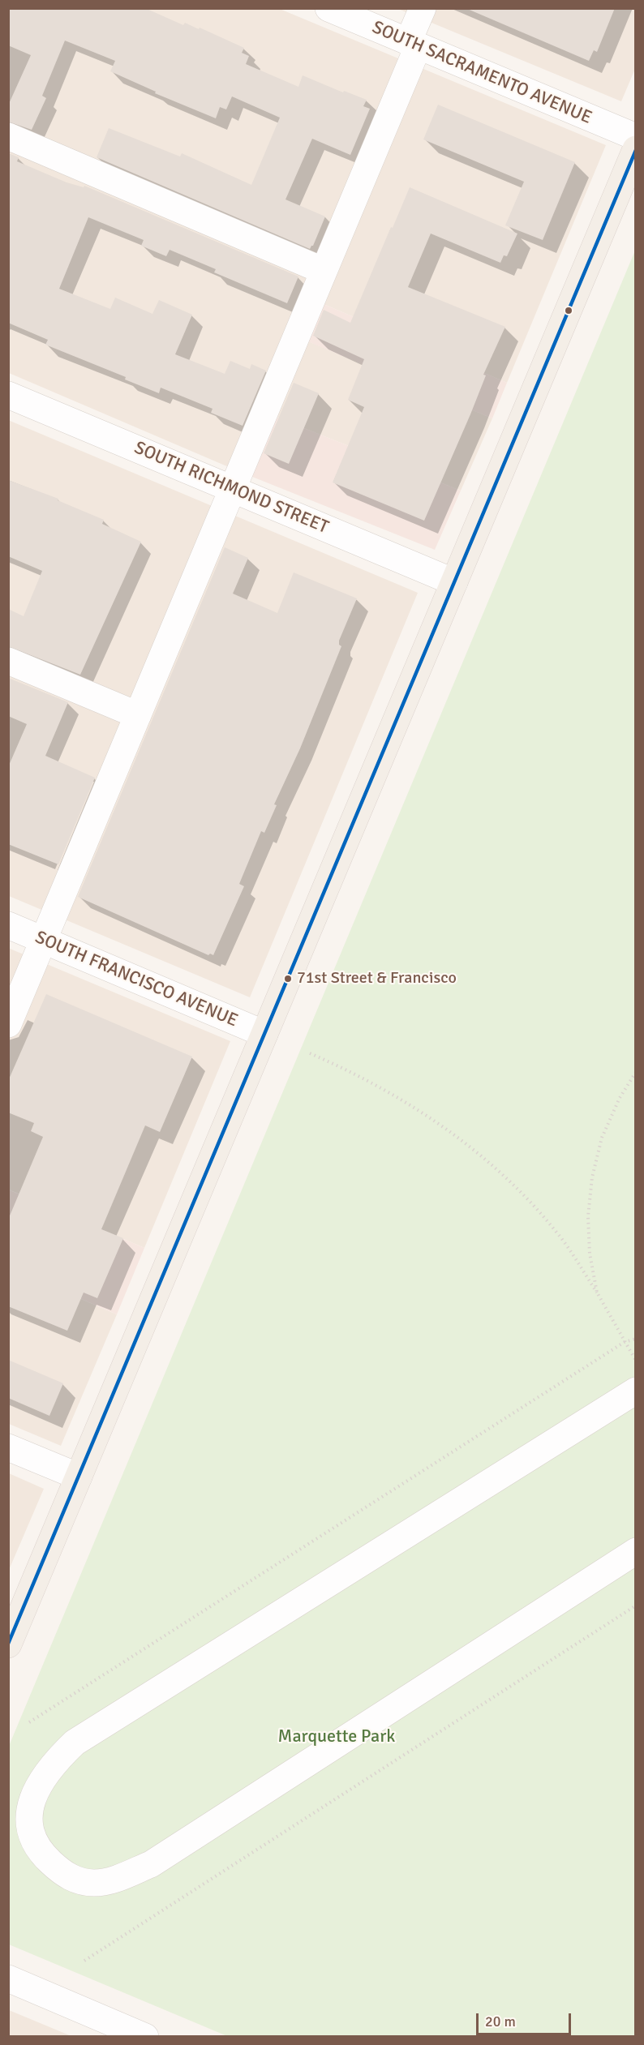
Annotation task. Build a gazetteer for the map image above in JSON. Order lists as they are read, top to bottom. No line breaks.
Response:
{"streets":{"street":["SOUTH SACRAMENTO AVENUE","SOUTH RICHMOND STREET","SOUTH FRANCISCO AVENUE"]},"parks":["Marquette Park"],"places":["71st Street & Francisco"],"scale_bar":"20 m"}
